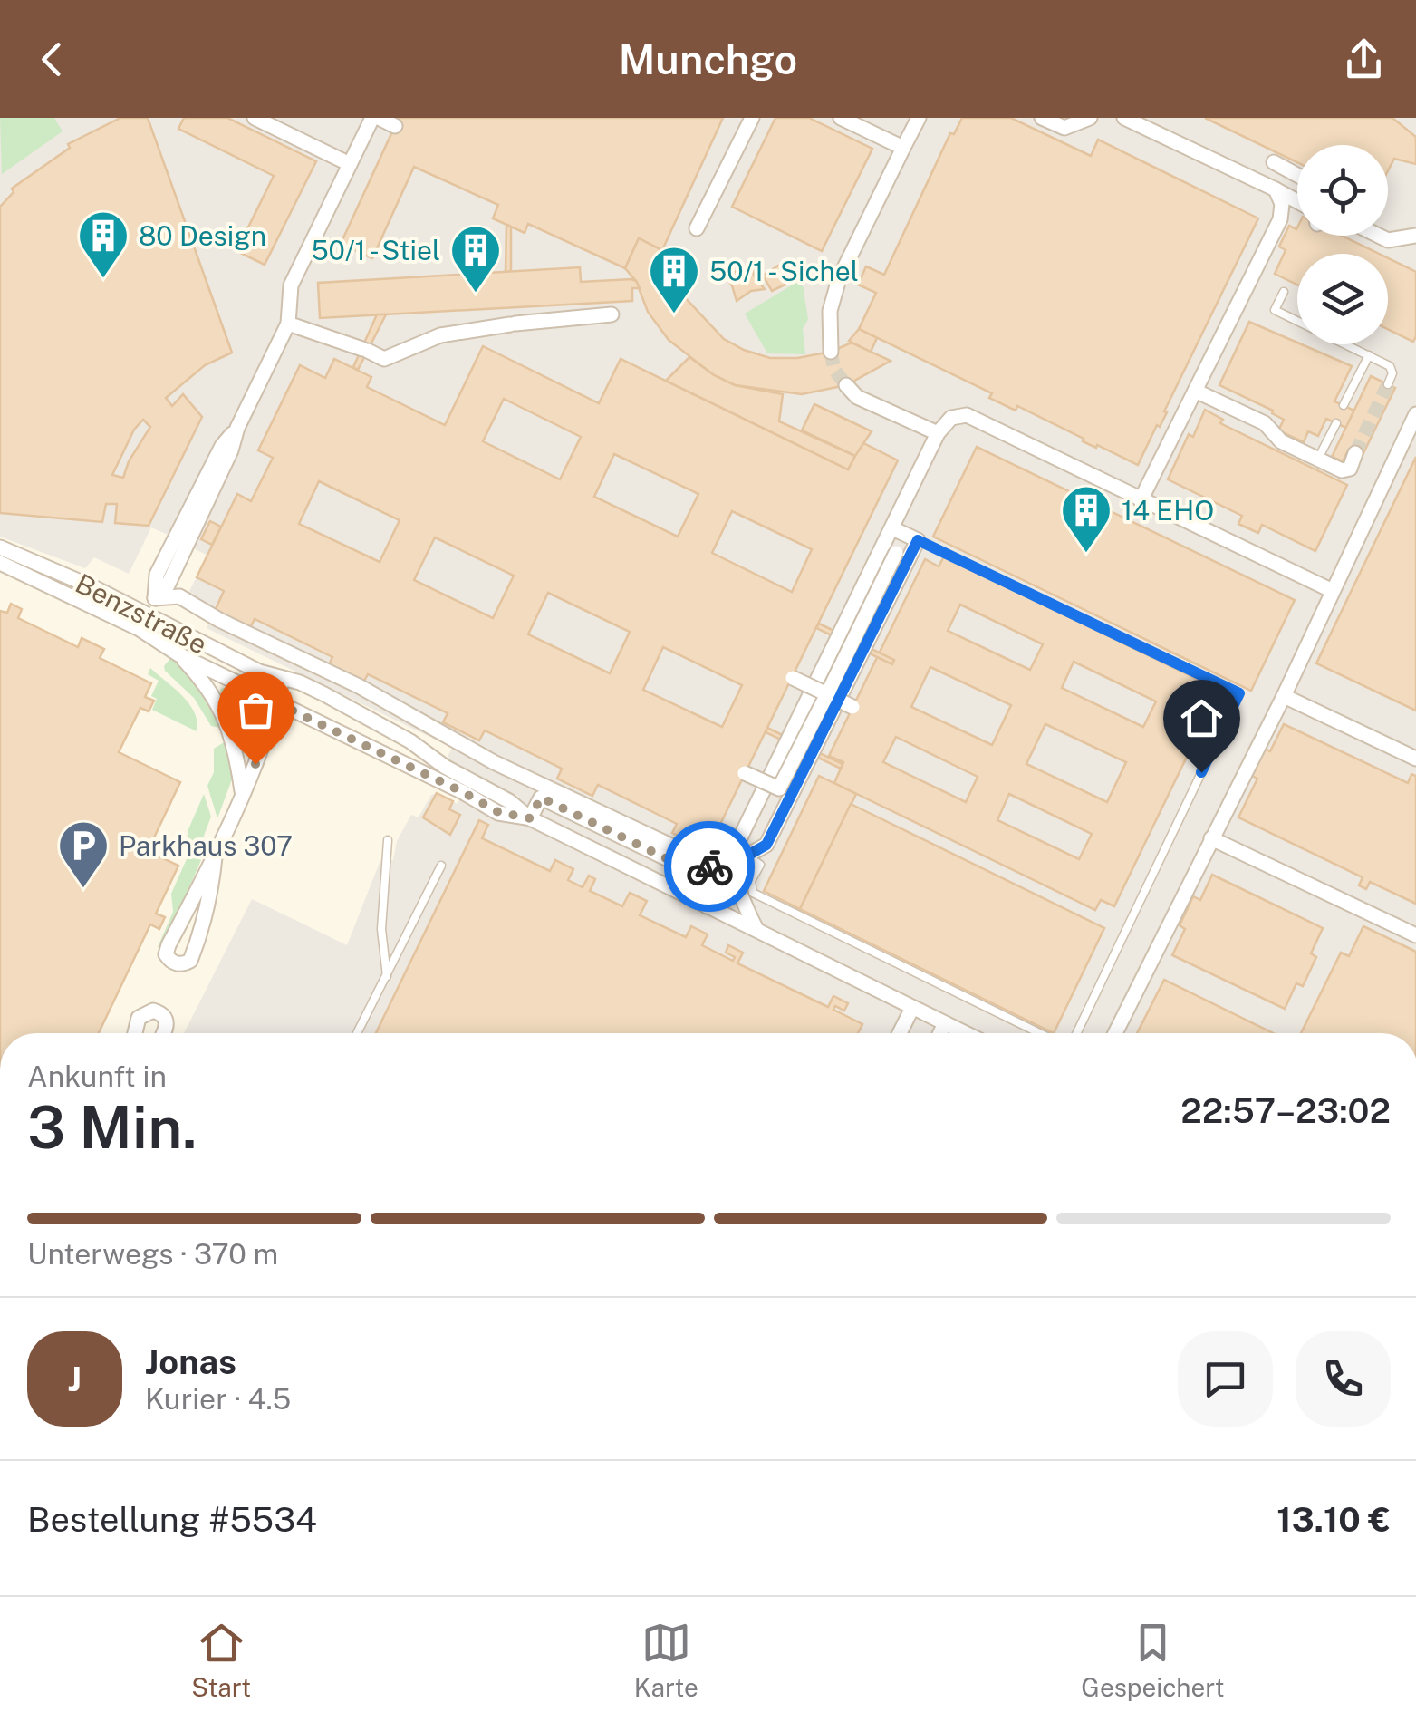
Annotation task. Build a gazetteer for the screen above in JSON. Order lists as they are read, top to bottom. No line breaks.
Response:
{"streets":{"street":["Benzstraße"]},"places":{"building":["80 Design","50/1 - Stiel","50/1 - Sichel","14 EHO"],"parking":["Parkhaus 307"]},"page":{"header":"Munchgo","heading":["3 Min.","Ankunft in","22:57–23:02"],"panel":["Jonas","Kurier · 4.5","Bestellung #5534","13.10 €"],"bar":"Unterwegs · 370 m","round":"J","tabs":["Start","Karte","Gespeichert"]}}
